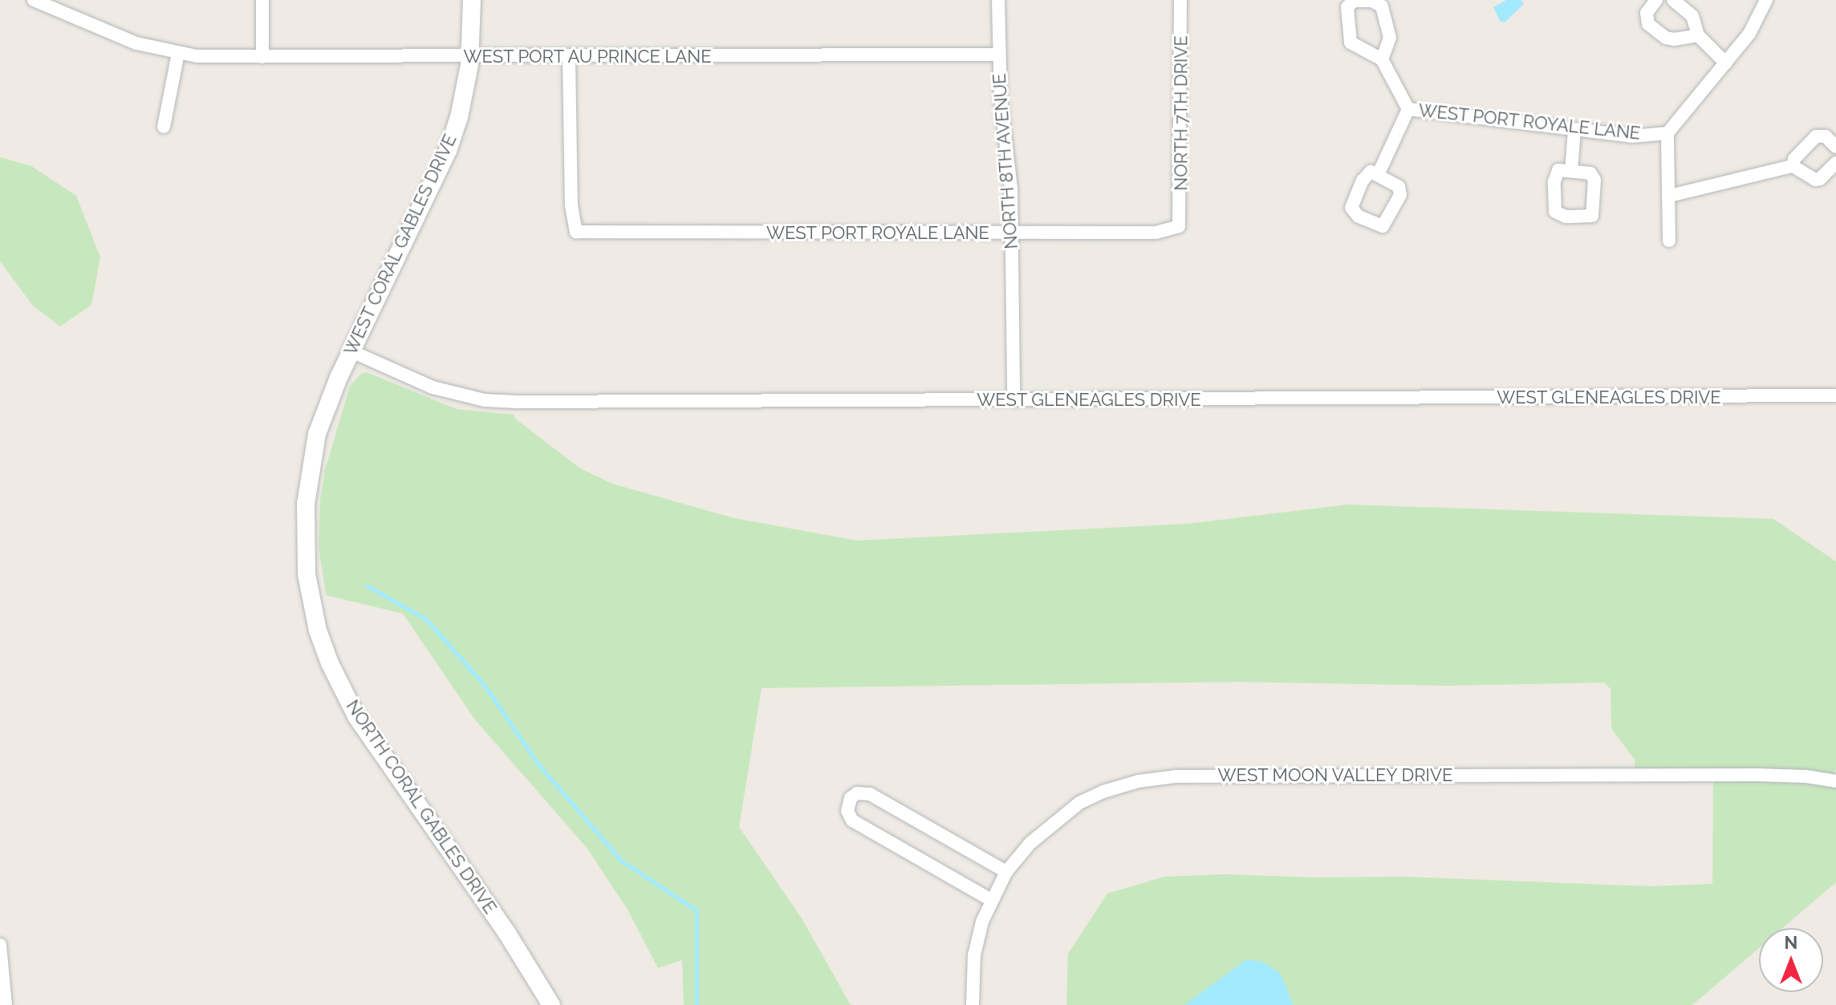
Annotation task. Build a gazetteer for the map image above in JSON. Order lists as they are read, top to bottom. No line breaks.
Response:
{"streets":{"street":["WEST PORT AU PRINCE LANE","NORTH 7TH DRIVE","WEST PORT ROYALE LANE","NORTH 8TH AVENUE","WEST CORAL GABLES DRIVE","WEST GLENEAGLES DRIVE","WEST MOON VALLEY DRIVE","NORTH CORAL GABLES DRIVE"]},"crossings":[["WEST PORT AU PRINCE LANE","WEST PORT ROYALE LANE"],["WEST PORT AU PRINCE LANE","NORTH 8TH AVENUE"],["WEST PORT AU PRINCE LANE","WEST CORAL GABLES DRIVE"],["NORTH 7TH DRIVE","WEST PORT ROYALE LANE"],["WEST PORT ROYALE LANE","NORTH 8TH AVENUE"],["NORTH 8TH AVENUE","WEST GLENEAGLES DRIVE"],["WEST CORAL GABLES DRIVE","WEST GLENEAGLES DRIVE"],["WEST CORAL GABLES DRIVE","NORTH CORAL GABLES DRIVE"]],"north":"top"}
